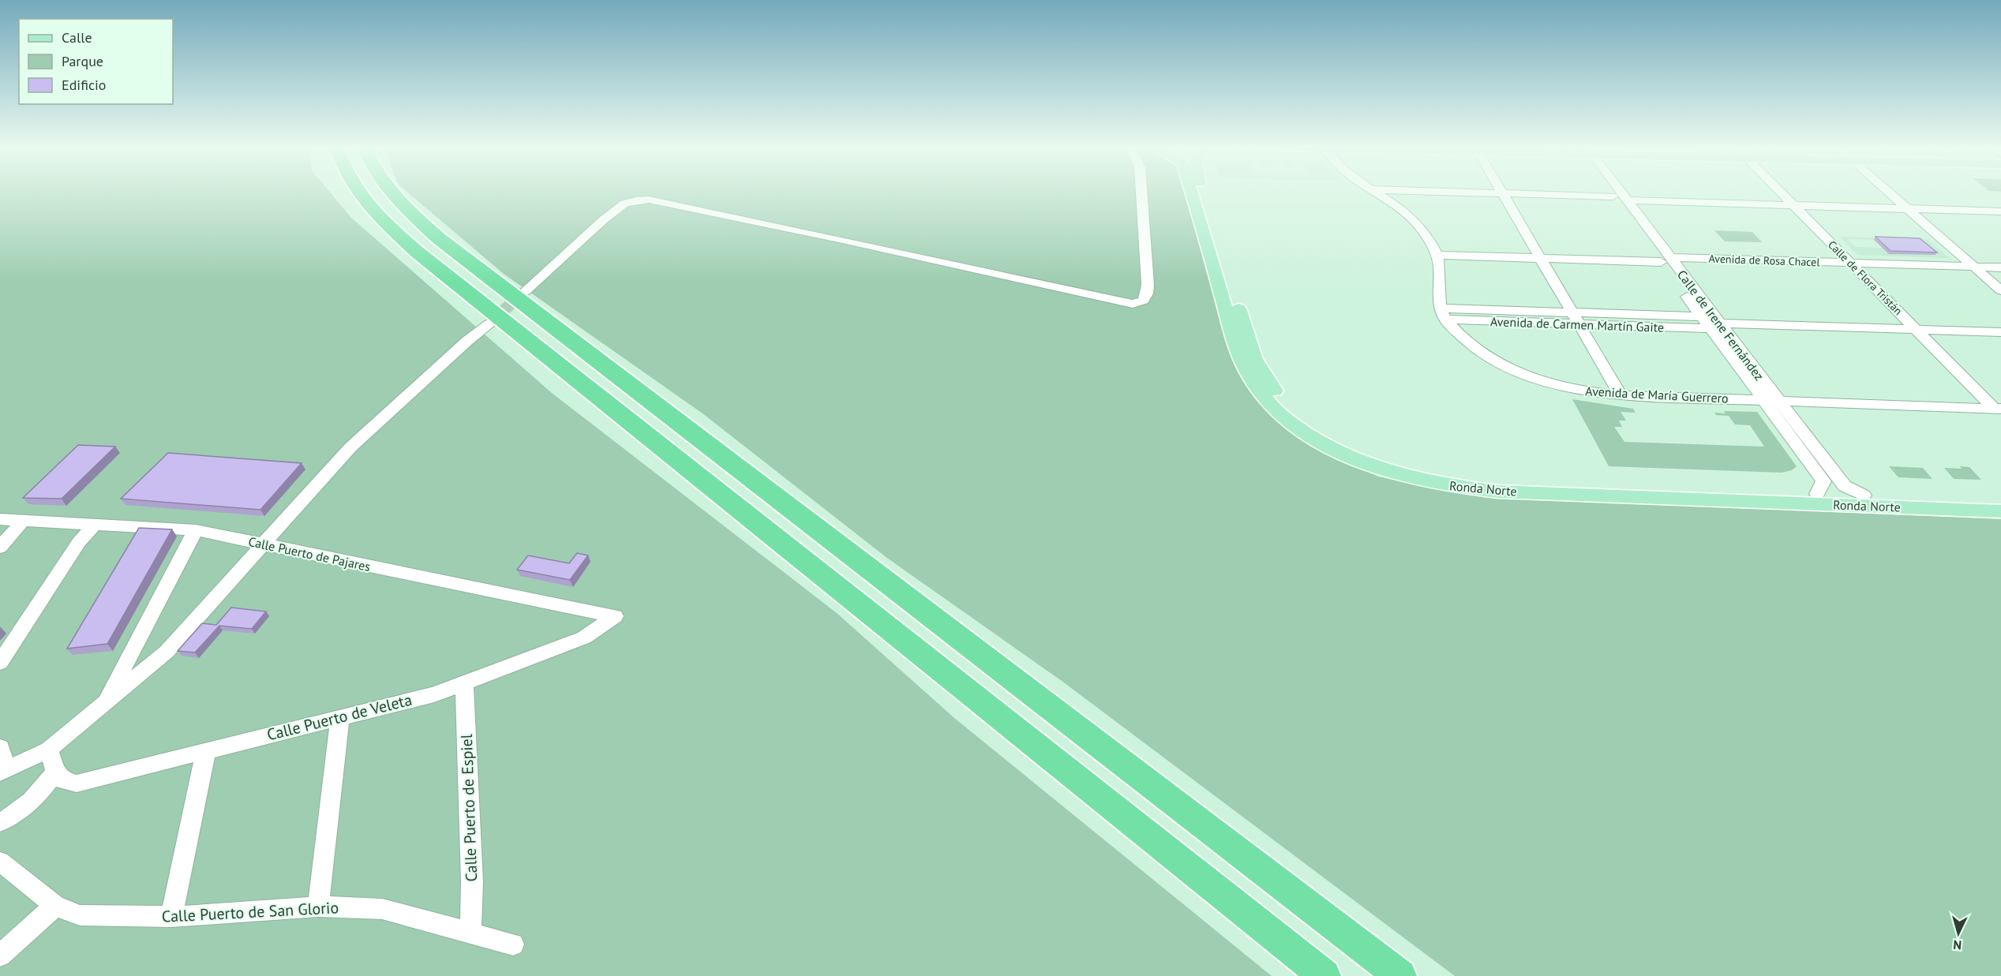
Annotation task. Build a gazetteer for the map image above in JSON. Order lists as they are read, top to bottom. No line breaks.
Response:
{"streets":{"main road":["Ronda Norte"],"street":["Avenida de Rosa Chacel","Calle de Flora Tristán","Avenida de Carmen Martín Gaite","Calle de Irene Fernández","Avenida de María Guerrero","Calle Puerto de Pajares","Calle Puerto de Veleta","Calle Puerto de Espiel","Calle Puerto de San Glorio"]},"crossings":[["Avenida de Rosa Chacel","Calle de Flora Tristán"],["Avenida de Rosa Chacel","Calle de Irene Fernández"],["Calle de Flora Tristán","Avenida de Carmen Martín Gaite"],["Calle de Flora Tristán","Avenida de María Guerrero"],["Avenida de Carmen Martín Gaite","Calle de Irene Fernández"],["Avenida de Carmen Martín Gaite","Avenida de María Guerrero"],["Calle de Irene Fernández","Avenida de María Guerrero"],["Calle de Irene Fernández","Ronda Norte"],["Calle Puerto de Pajares","Calle Puerto de Veleta"],["Calle Puerto de Veleta","Calle Puerto de Espiel"],["Calle Puerto de Espiel","Calle Puerto de San Glorio"]],"legend":["Calle","Parque","Edificio"],"north":"bottom"}
